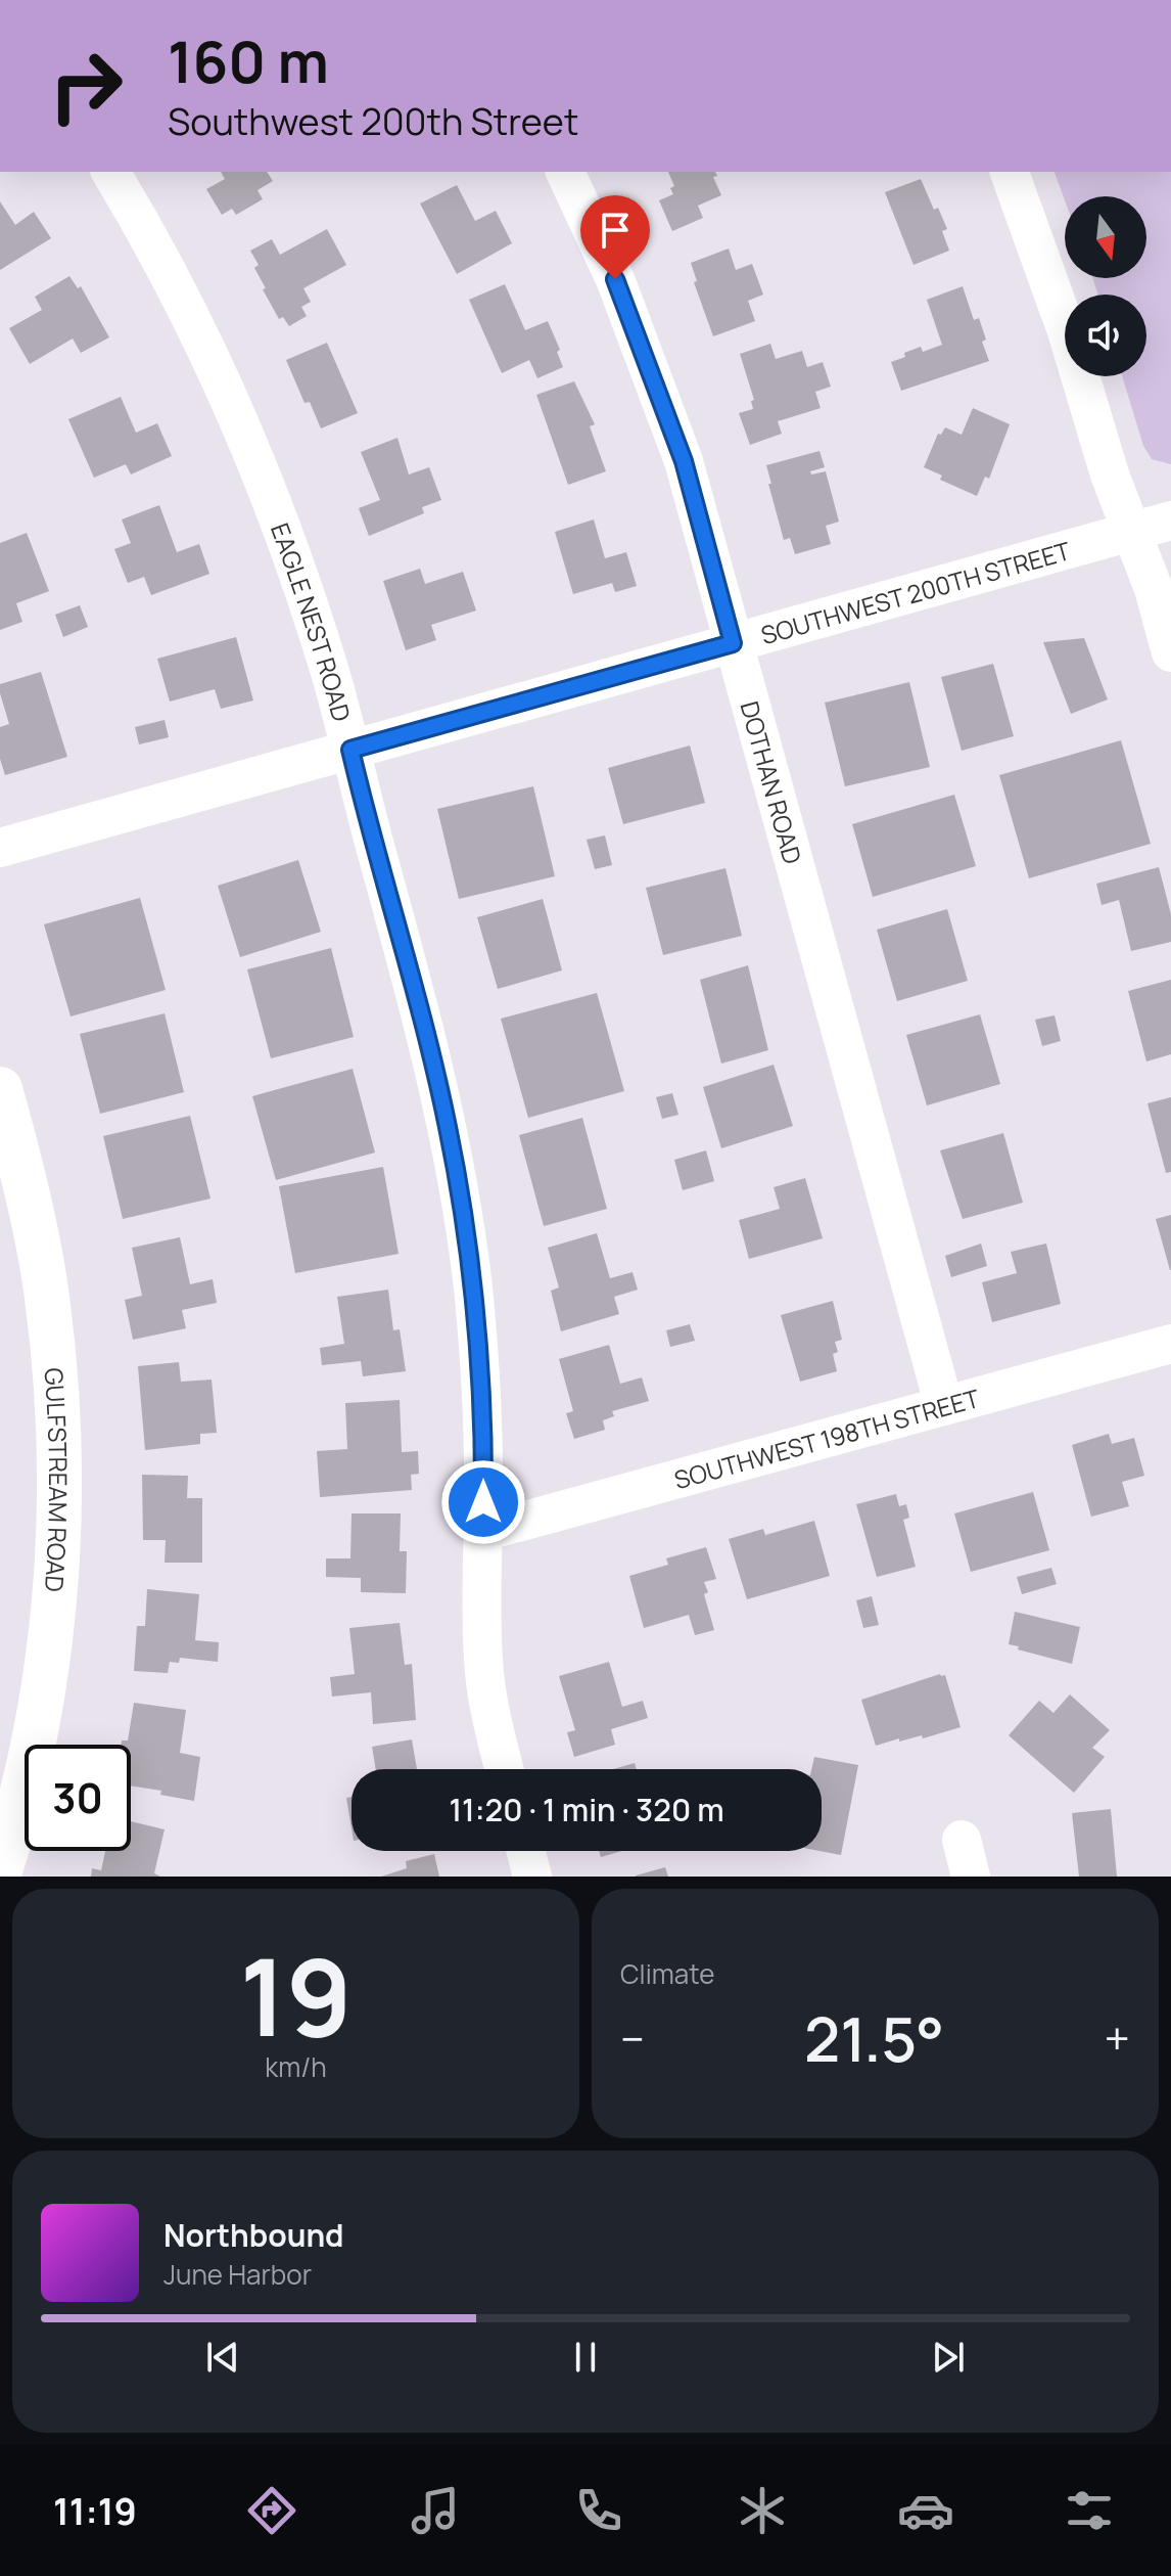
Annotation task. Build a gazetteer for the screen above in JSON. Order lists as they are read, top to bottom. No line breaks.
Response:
{"streets":{"street":["SOUTHWEST 200TH STREET","EAGLE NEST ROAD","DOTHAN ROAD","SOUTHWEST 198TH STREET","GULFSTREAM ROAD"]},"crossings":[["SOUTHWEST 200TH STREET","EAGLE NEST ROAD"],["SOUTHWEST 200TH STREET","DOTHAN ROAD"],["EAGLE NEST ROAD","SOUTHWEST 198TH STREET"],["DOTHAN ROAD","SOUTHWEST 198TH STREET"]],"north":"bottom","page":{"turn":["160 m","Southwest 200th Street"],"limit":"30","trip":"11:20 · 1 min · 320 m","tile":[["19","km/h"],"Climate"],"heat":["−","21.5°","+"],"song":["Northbound","June Harbor"],"tabs":"11:19"}}
